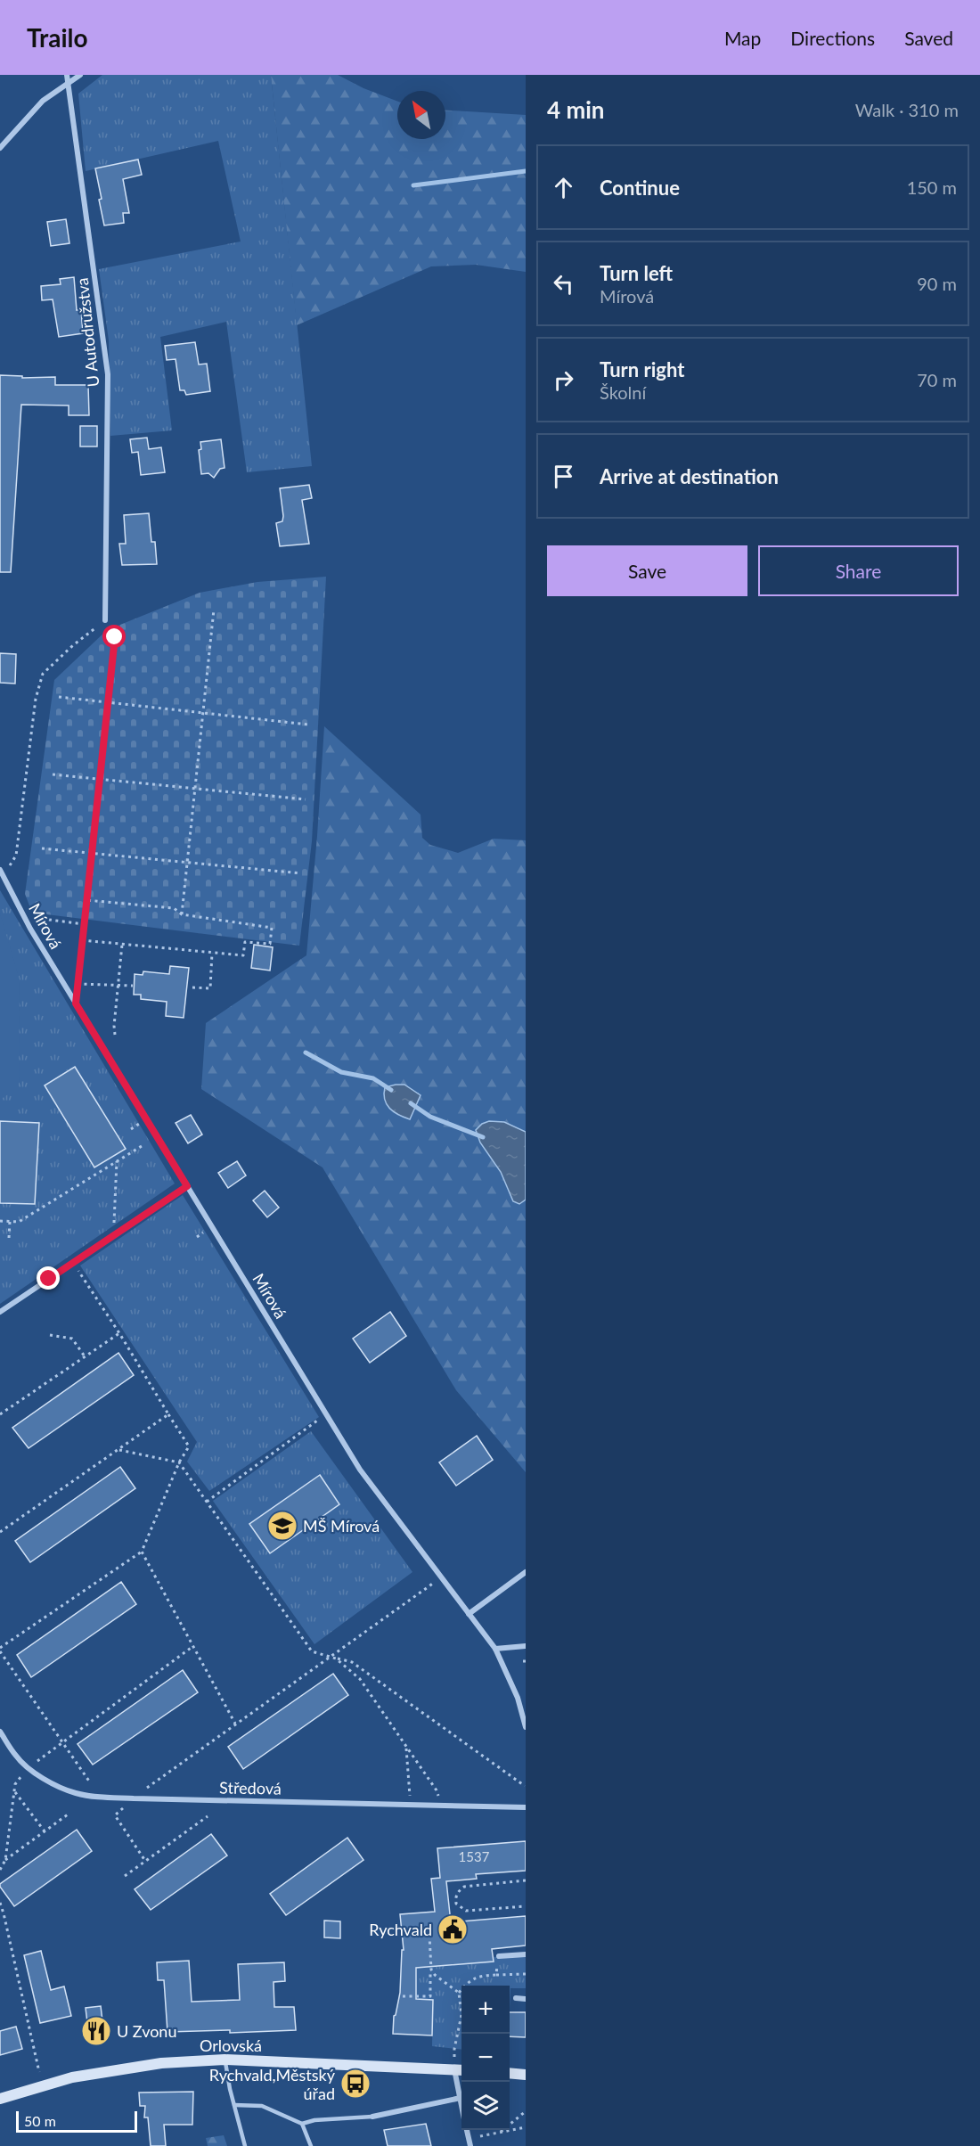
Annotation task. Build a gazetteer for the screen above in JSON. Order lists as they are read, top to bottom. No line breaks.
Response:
{"streets":{"main road":["Orlovská"],"street":["U Autodružstva","Mírová","Středová"]},"places":{"school or university":["MŠ Mírová"],"public building":["Rychvald"],"restaurant":["U Zvonu"],"bus stop":["Rychvald,Městský úřad"]},"house_numbers":["1537"],"scale_bar":"50 m","north":"top left","page":{"header":"Trailo","nav":["Map","Directions","Saved"],"heading":["4 min","Walk · 310 m"],"list":[["Continue","150 m"],["Turn left","Mírová","90 m"],["Turn right","Školní","70 m"],"Arrive at destination"],"buttons":["Save","Share"],"map_buttons":["+","−"],"scale":"50 m"}}
